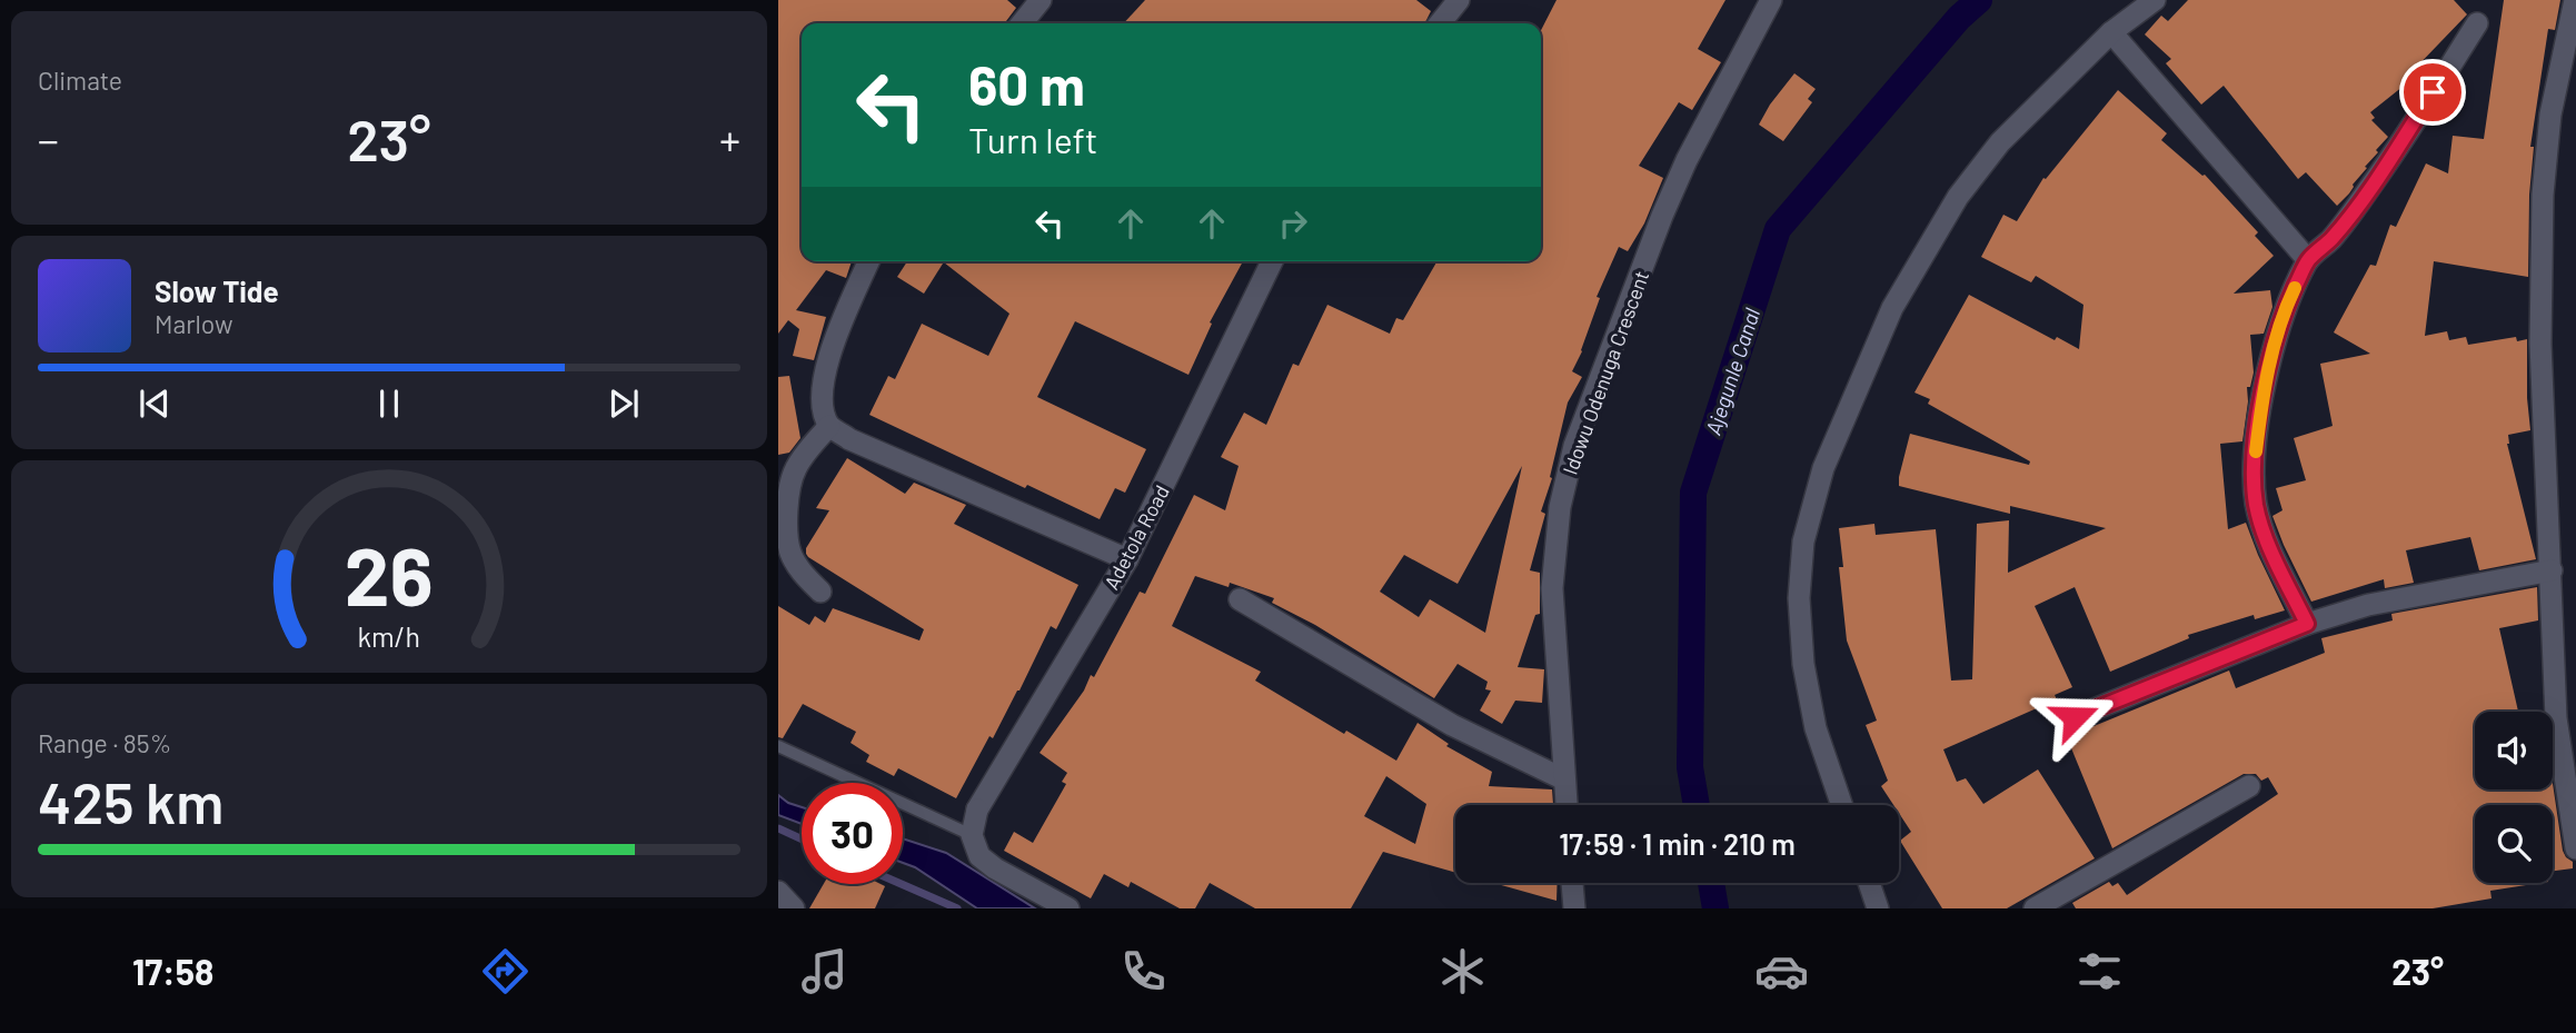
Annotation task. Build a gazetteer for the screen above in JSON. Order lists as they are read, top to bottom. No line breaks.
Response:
{"streets":{"street":["Idowu Odenuga Crescent","Adetola Road"]},"water":["Ajegunle Canal"],"page":{"tile":["Climate",["Range · 85%","425 km"]],"turn":["60 m","Turn left"],"heat":["−","23°","+"],"song":["Slow Tide","Marlow"],"limit":"30","trip":"17:59 · 1 min · 210 m","tabs":["17:58","23°"],"gauge":["26","km/h"]}}
